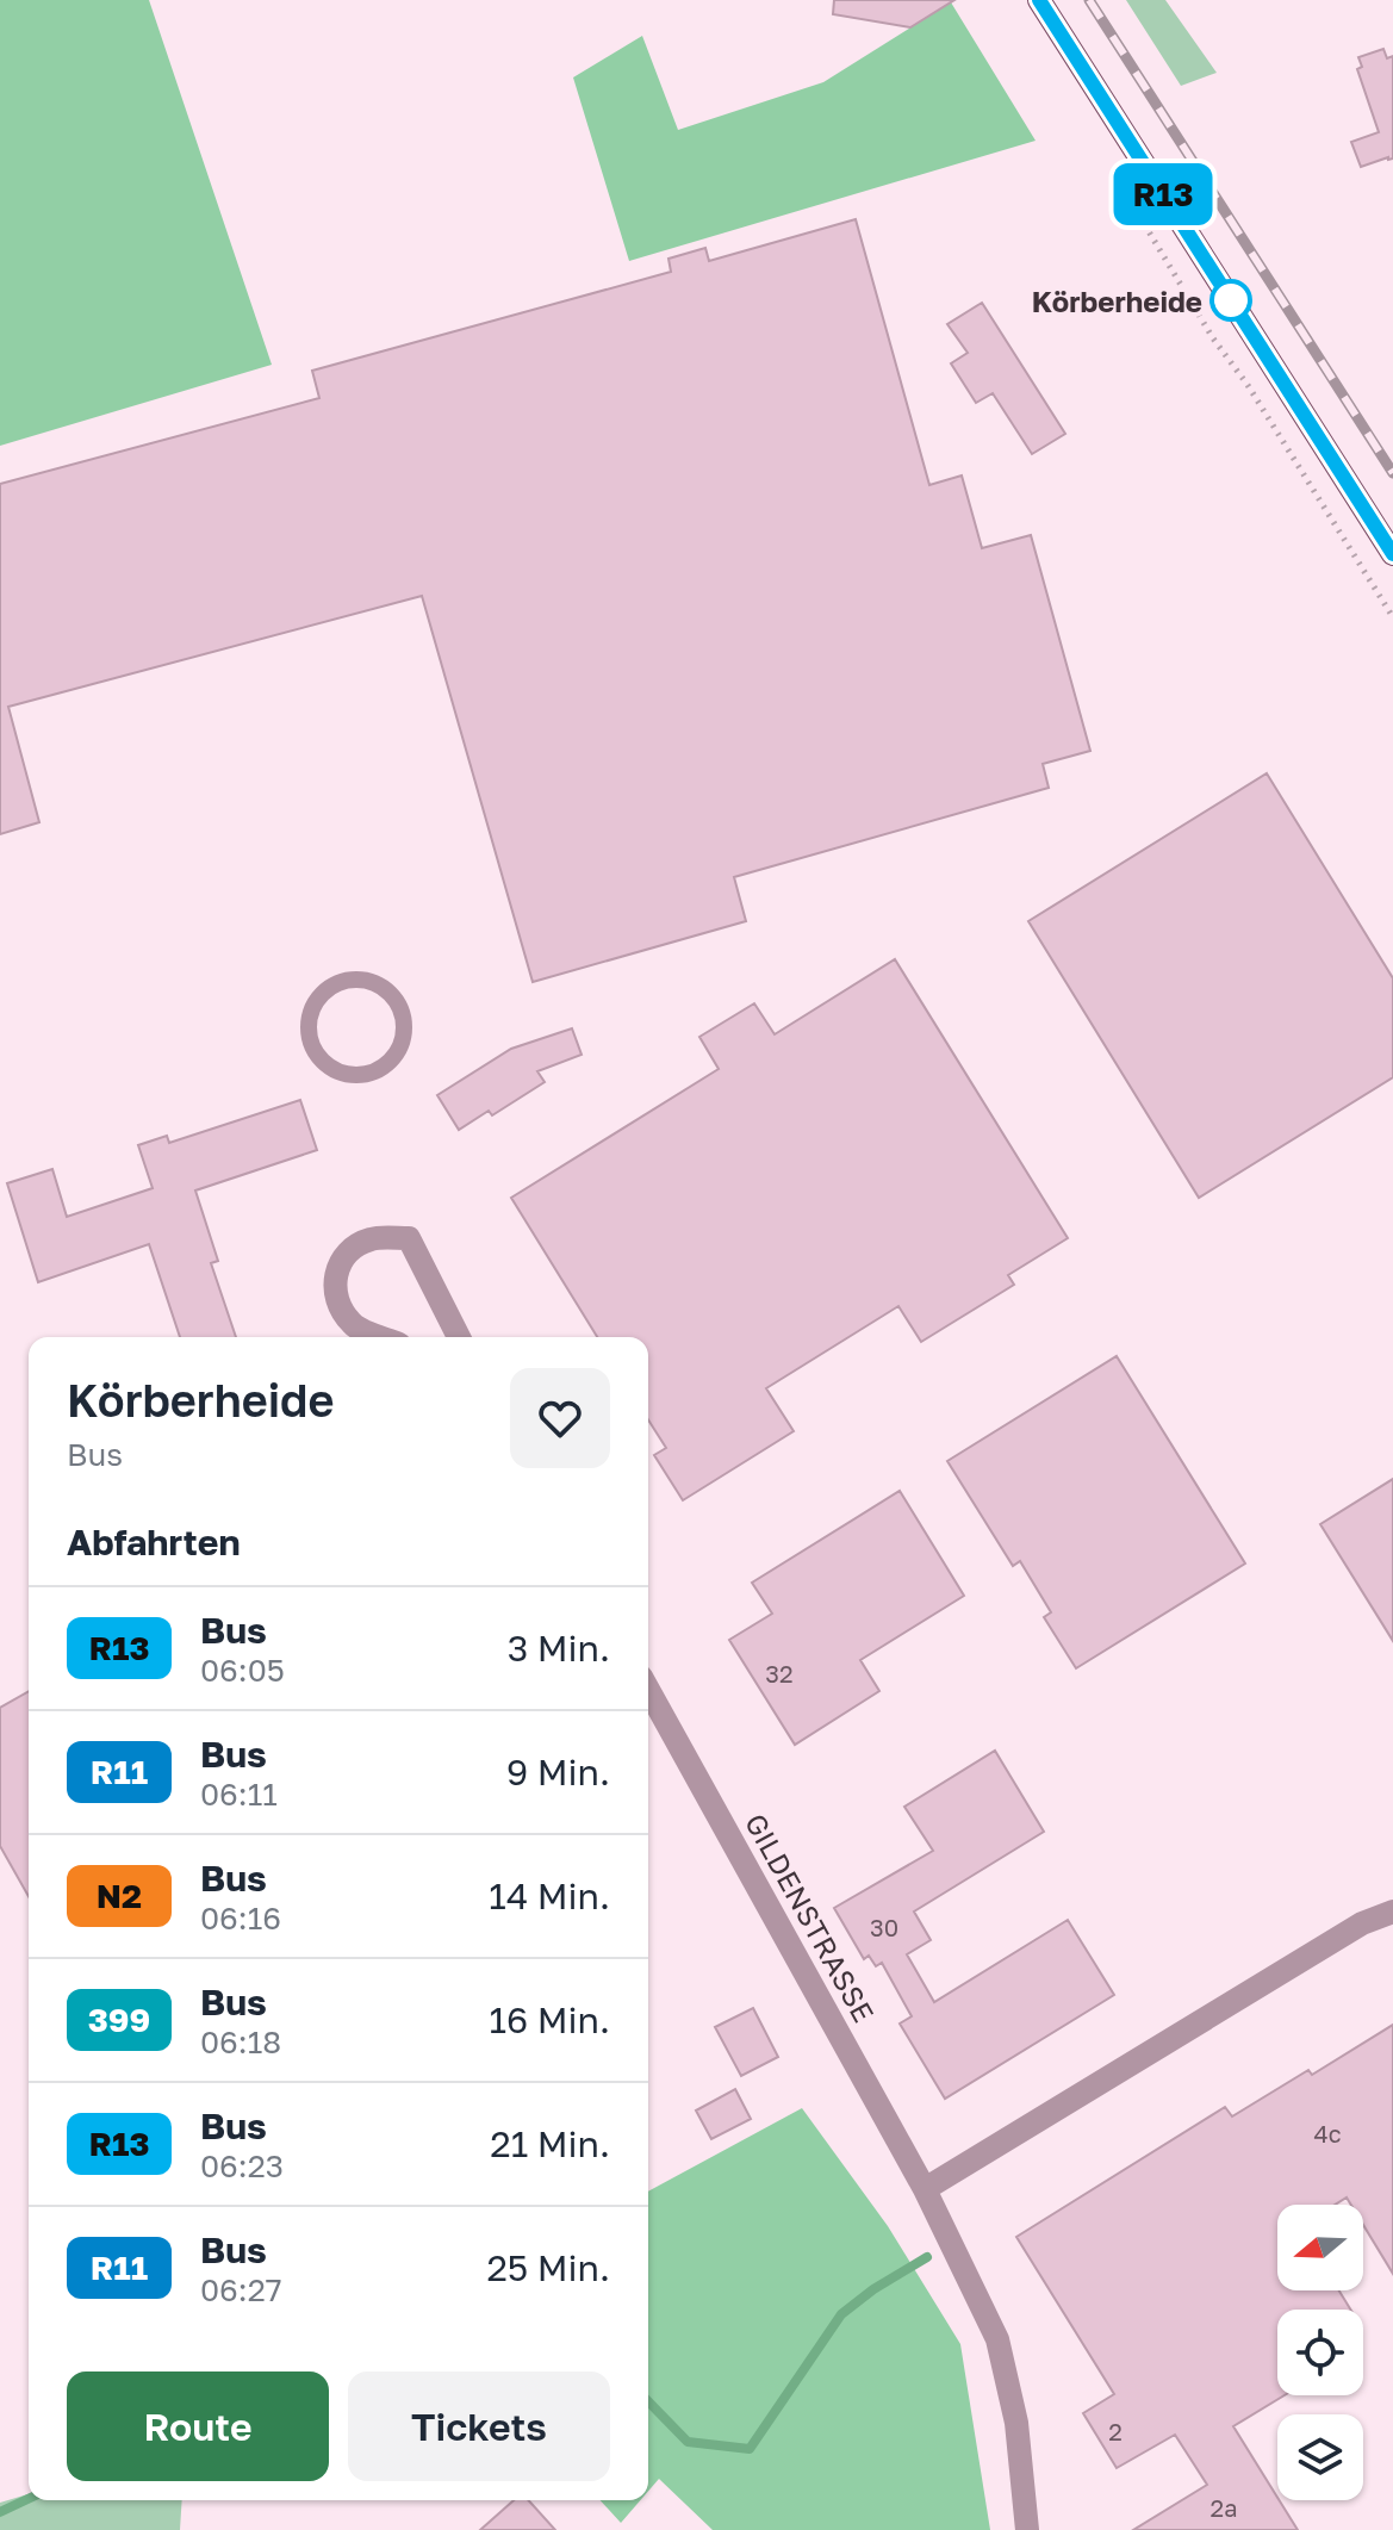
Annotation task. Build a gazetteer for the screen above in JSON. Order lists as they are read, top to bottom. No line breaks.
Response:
{"streets":{"street":["GILDENSTRASSE"]},"places":["Körberheide"],"lines":["bus line R13"],"house_numbers":["32","30","4c","2","2a"],"north":"left","page":{"on_map":"R13","heading":[["Körberheide","Bus"],"Abfahrten"],"list":[{"mark":"R13","name":"Bus","note":"06:05","value":"3 Min."},{"mark":"R11","name":"Bus","note":"06:11","value":"9 Min."},{"mark":"N2","name":"Bus","note":"06:16","value":"14 Min."},{"mark":"399","name":"Bus","note":"06:18","value":"16 Min."},{"mark":"R13","name":"Bus","note":"06:23","value":"21 Min."},{"mark":"R11","name":"Bus","note":"06:27","value":"25 Min."}],"buttons":["Route","Tickets"]}}
